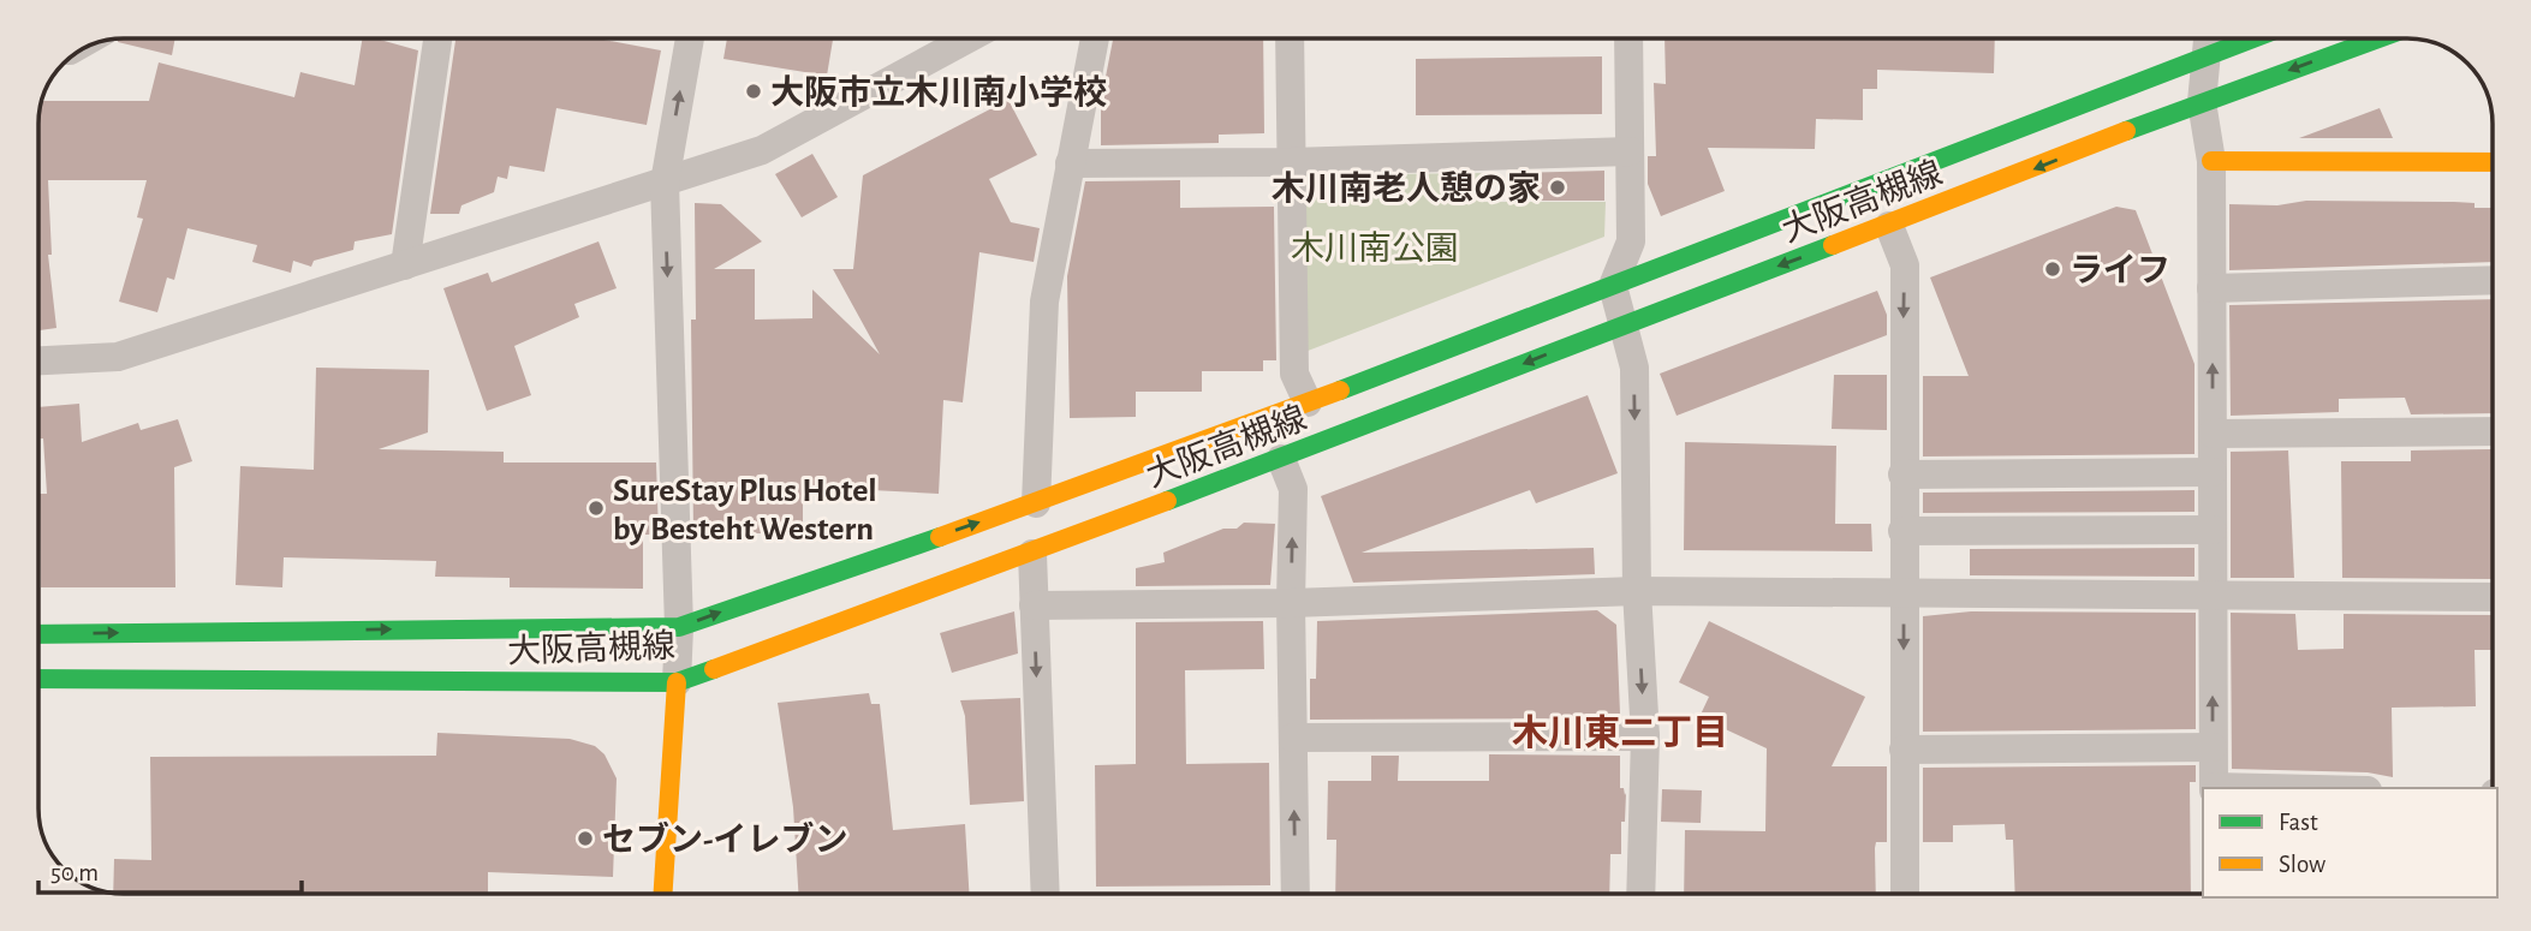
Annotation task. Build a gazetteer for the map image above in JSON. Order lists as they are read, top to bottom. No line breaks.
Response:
{"streets":{"main road":["大阪高槻線"]},"districts":["木川東二丁目"],"parks":["木川南公園"],"places":["大阪市立木川南小学校","木川南老人憩の家","ライフ","SureStay Plus Hotel by Besteht Western","セブン-イレブン"],"legend":["Fast","Slow"],"scale_bar":"50 m"}
